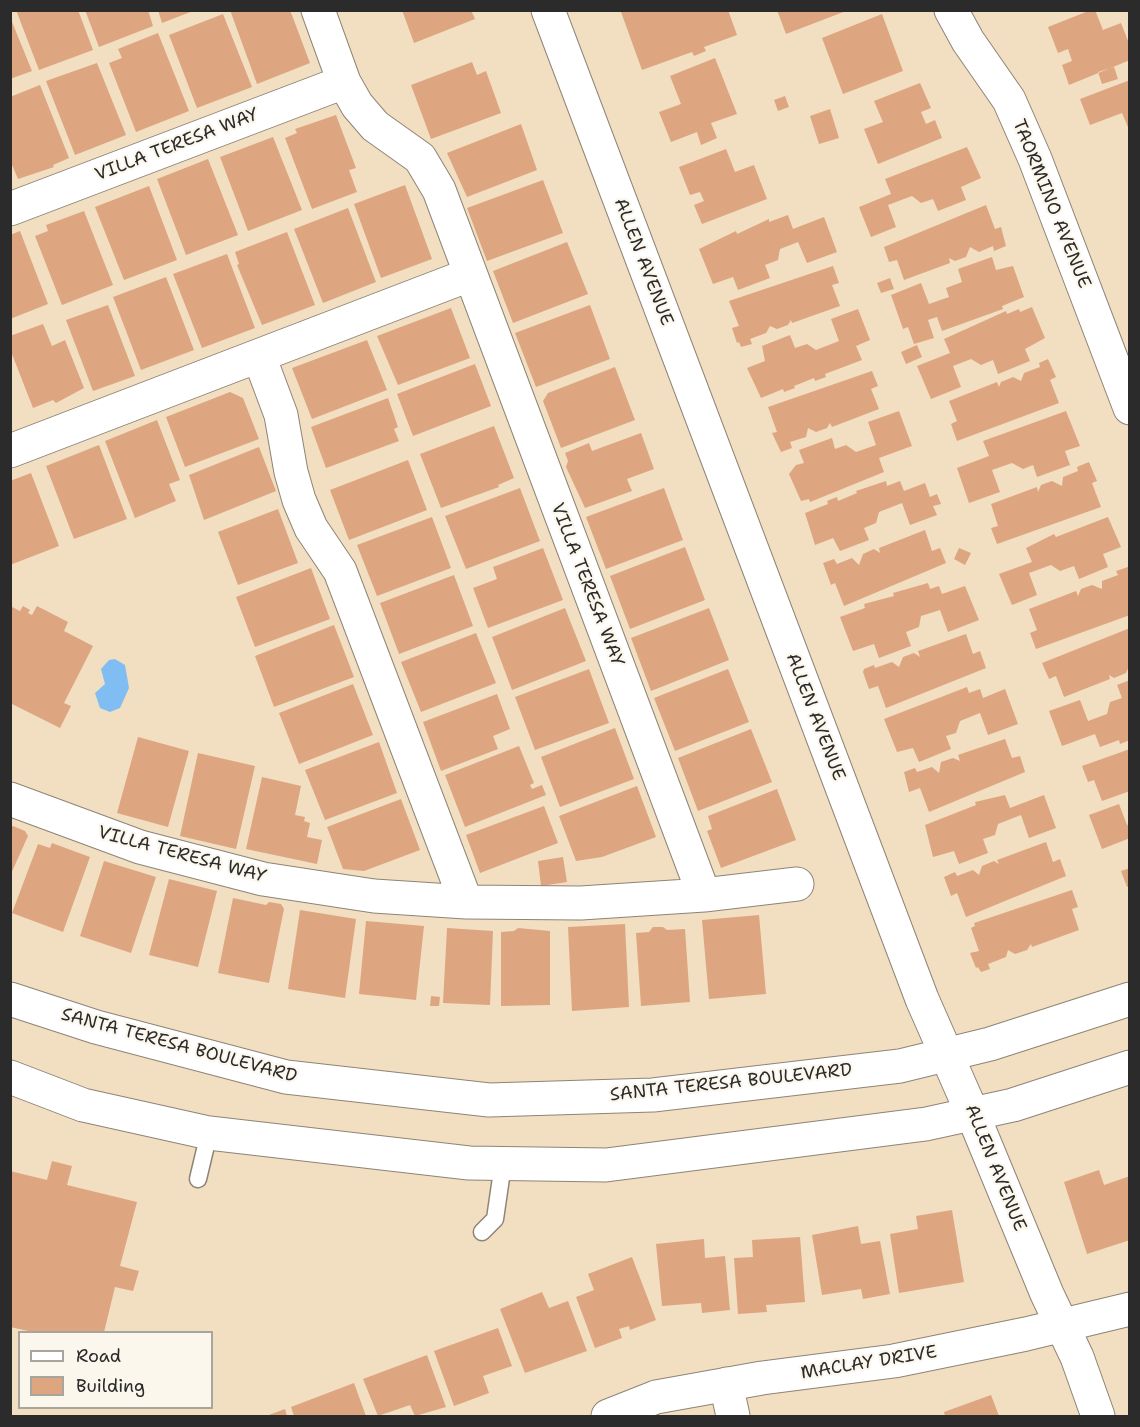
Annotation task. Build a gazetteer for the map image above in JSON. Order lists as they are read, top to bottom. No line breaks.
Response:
{"streets":{"street":["VILLA TERESA WAY","TAORMINO AVENUE","ALLEN AVENUE","SANTA TERESA BOULEVARD","MACLAY DRIVE"]},"crossings":[["ALLEN AVENUE","SANTA TERESA BOULEVARD"],["ALLEN AVENUE","MACLAY DRIVE"]],"legend":["Road","Building"]}
